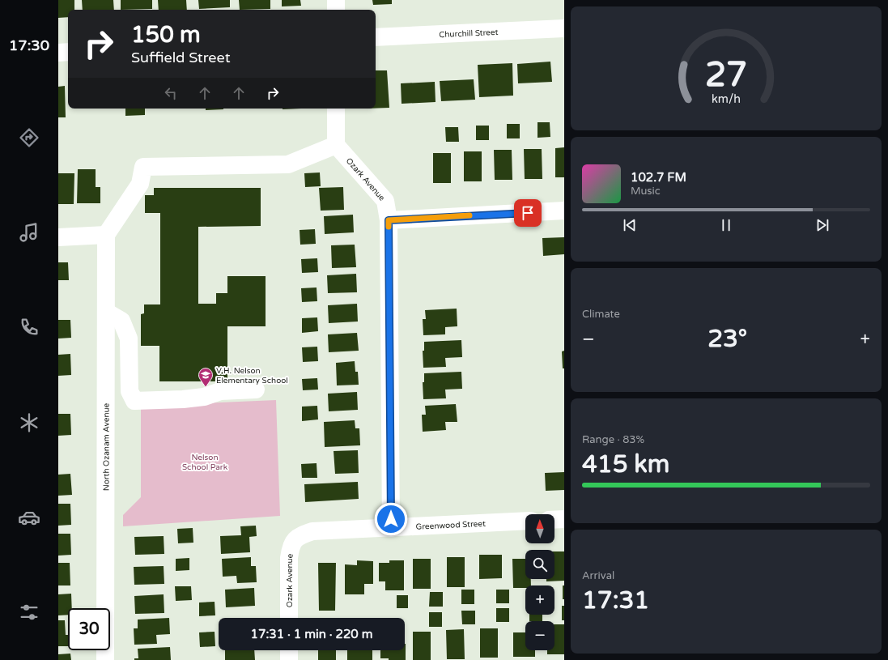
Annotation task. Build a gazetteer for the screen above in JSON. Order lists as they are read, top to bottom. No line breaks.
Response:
{"streets":{"street":["Churchill Street","Ozark Avenue","North Ozanam Avenue","Greenwood Street"]},"crossings":[["Ozark Avenue","Greenwood Street"]],"parks":["Nelson School Park"],"places":{"school or university":["V.H. Nelson Elementary School"]},"north":"top","page":{"tabs":"17:30","turn":["150 m","Suffield Street"],"song":["102.7 FM","Music"],"tile":["Climate",["Range · 83%","415 km"],["Arrival","17:31"]],"heat":["−","23°","+"],"map_buttons":["+","−"],"limit":"30","trip":"17:31 · 1 min · 220 m","gauge":["27","km/h"]}}
